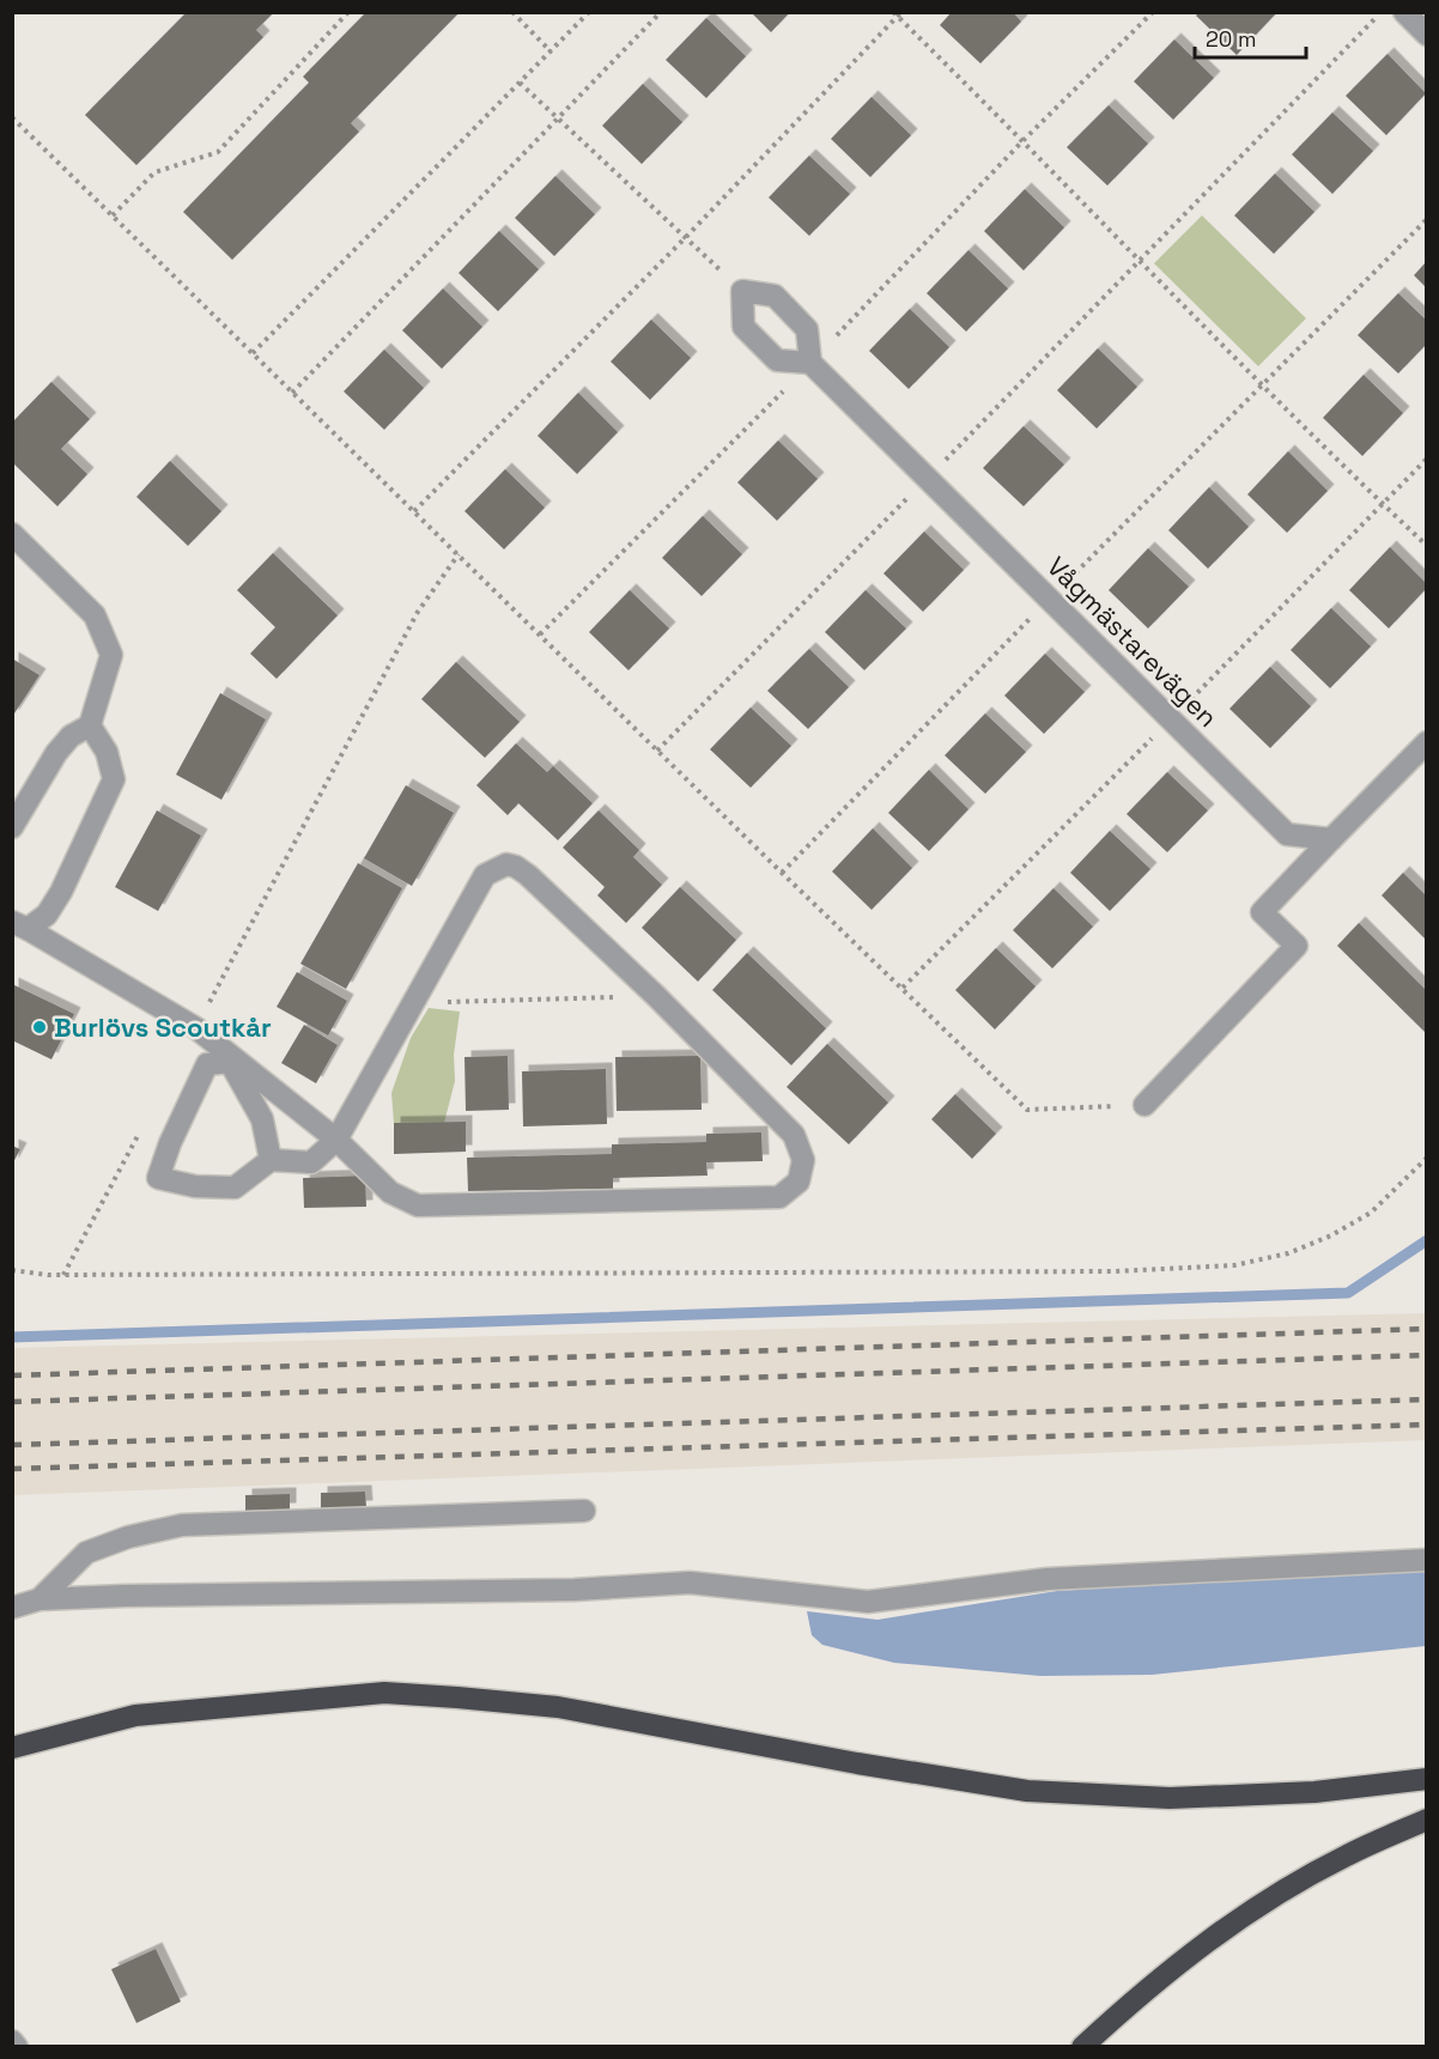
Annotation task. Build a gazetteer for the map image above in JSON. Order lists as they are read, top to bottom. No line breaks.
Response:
{"streets":{"street":["Vågmästarevägen"]},"places":["Burlövs Scoutkår"],"scale_bar":"20 m"}
